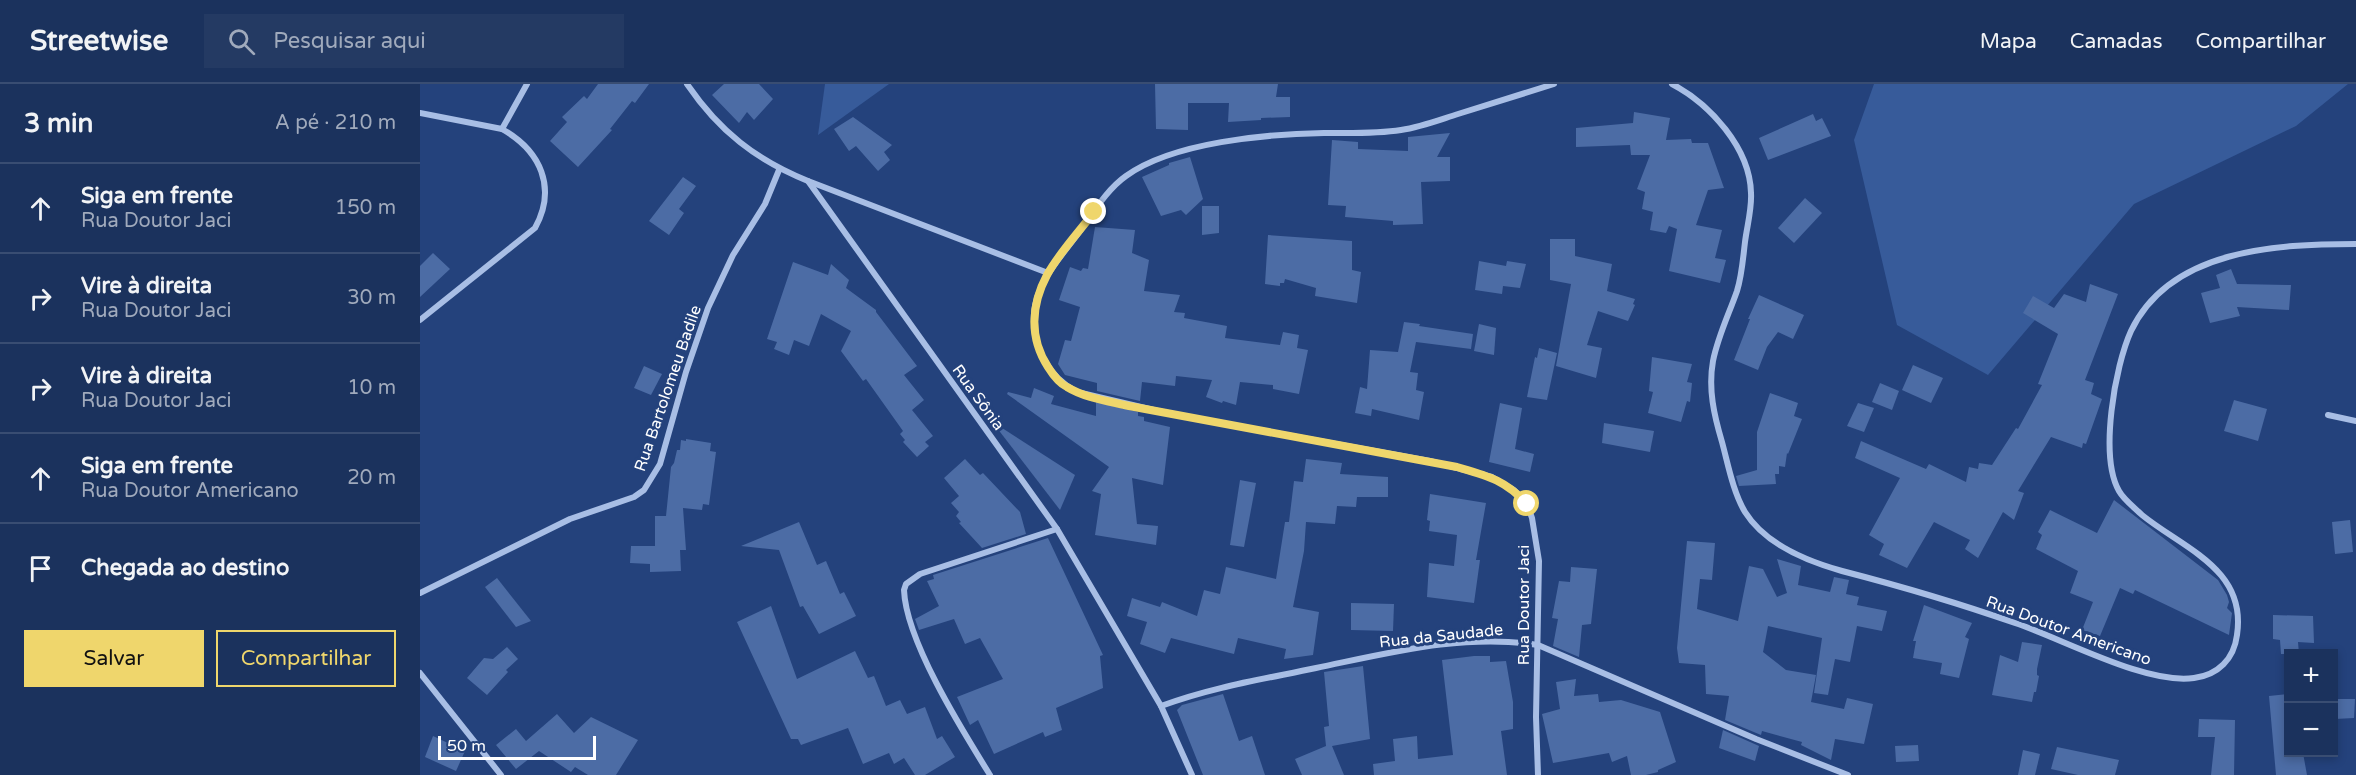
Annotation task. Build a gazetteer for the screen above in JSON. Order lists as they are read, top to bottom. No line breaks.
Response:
{"streets":{"street":["Rua Bartolomeu Badile","Rua Sônia","Rua Doutor Jaci","Rua Doutor Americano","Rua da Saudade"]},"crossings":[["Rua Sônia","Rua da Saudade"],["Rua Doutor Jaci","Rua da Saudade"]],"scale_bar":"50 m","page":{"header":"Streetwise","search":"Pesquisar aqui","nav":["Mapa","Camadas","Compartilhar"],"heading":["3 min","A pé · 210 m"],"list":[["Siga em frente","Rua Doutor Jaci","150 m"],["Vire à direita","Rua Doutor Jaci","30 m"],["Vire à direita","Rua Doutor Jaci","10 m"],["Siga em frente","Rua Doutor Americano","20 m"],"Chegada ao destino"],"buttons":["Salvar","Compartilhar"],"map_buttons":["+","−"],"scale":"50 m"}}
